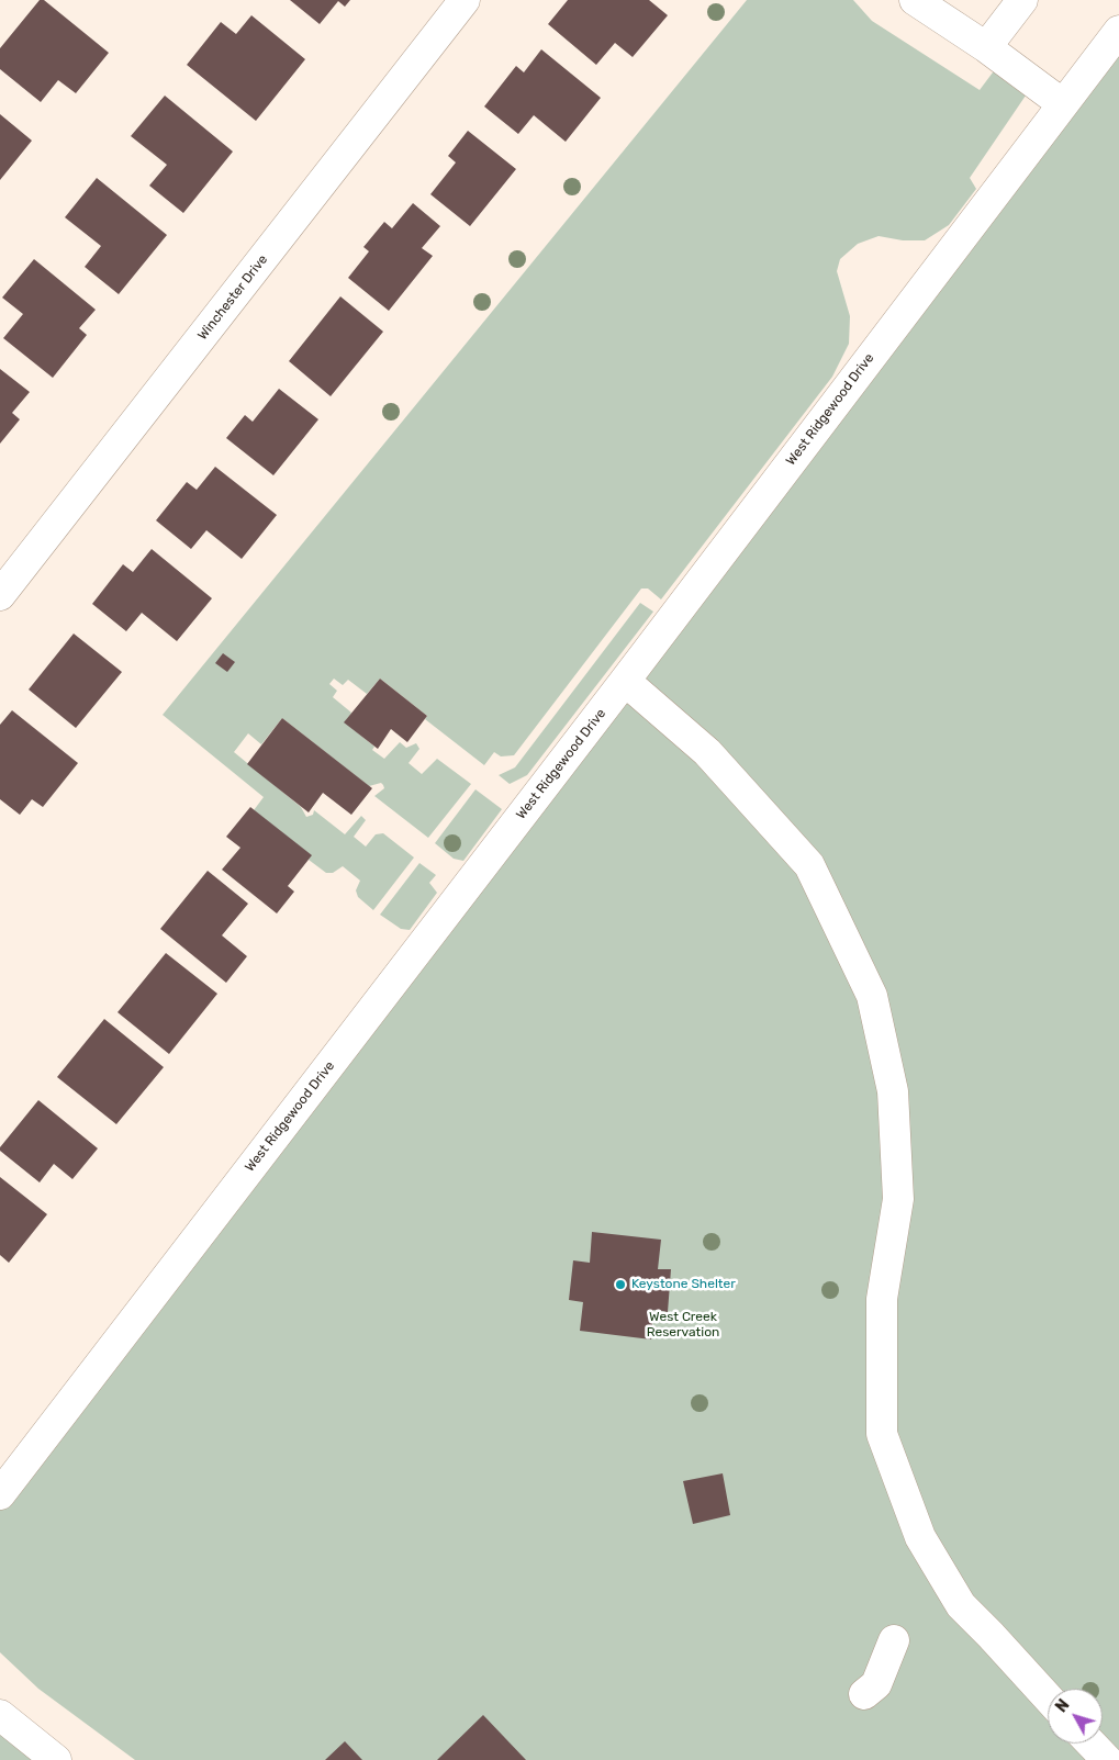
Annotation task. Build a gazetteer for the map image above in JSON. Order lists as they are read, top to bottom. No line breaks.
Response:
{"streets":{"street":["Winchester Drive","West Ridgewood Drive"]},"parks":["West Creek Reservation"],"places":["Keystone Shelter"],"north":"top left"}
